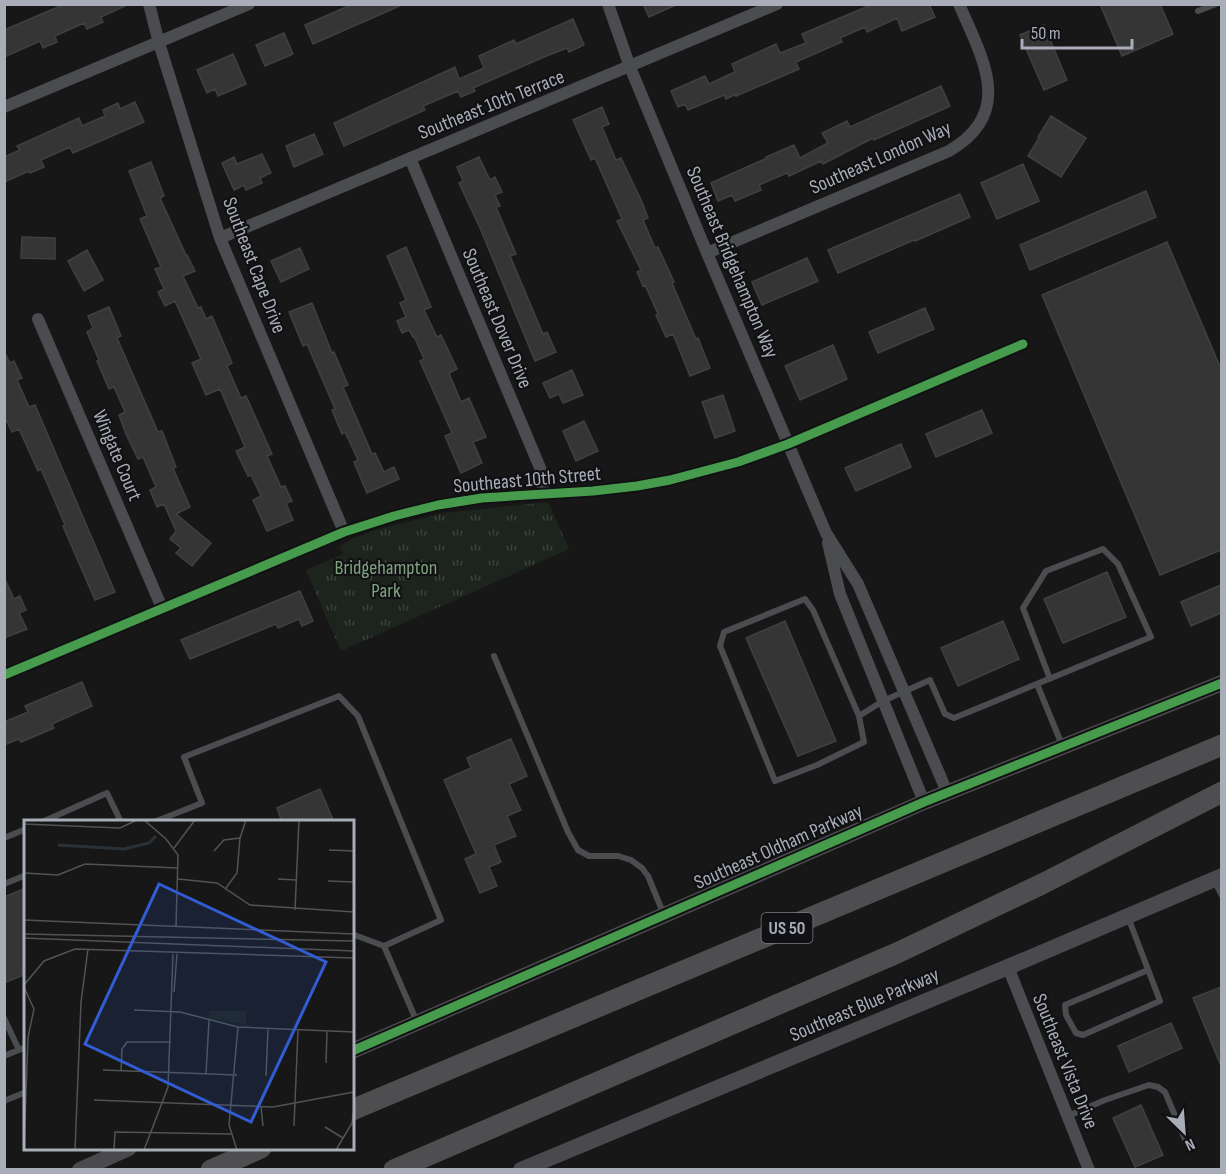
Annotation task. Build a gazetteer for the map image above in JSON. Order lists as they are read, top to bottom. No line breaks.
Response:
{"streets":{"highway":["US 50"],"street":["Southeast 10th Terrace","Southeast London Way","Southeast Bridgehampton Way","Southeast Cape Drive","Southeast Dover Drive","Wingate Court","Southeast 10th Street","Southeast Oldham Parkway","Southeast Blue Parkway","Southeast Vista Drive"]},"crossings":[["Southeast 10th Terrace","Southeast Bridgehampton Way"],["Southeast 10th Terrace","Southeast Cape Drive"],["Southeast 10th Terrace","Southeast Dover Drive"],["Southeast London Way","Southeast Bridgehampton Way"],["Southeast Bridgehampton Way","Southeast 10th Street"],["Southeast Bridgehampton Way","Southeast Oldham Parkway"],["Southeast Cape Drive","Southeast 10th Street"],["Southeast Dover Drive","Southeast 10th Street"],["Wingate Court","Southeast 10th Street"],["Southeast Blue Parkway","Southeast Vista Drive"]],"parks":["Bridgehampton Park"],"scale_bar":"50 m","north":"bottom right"}
